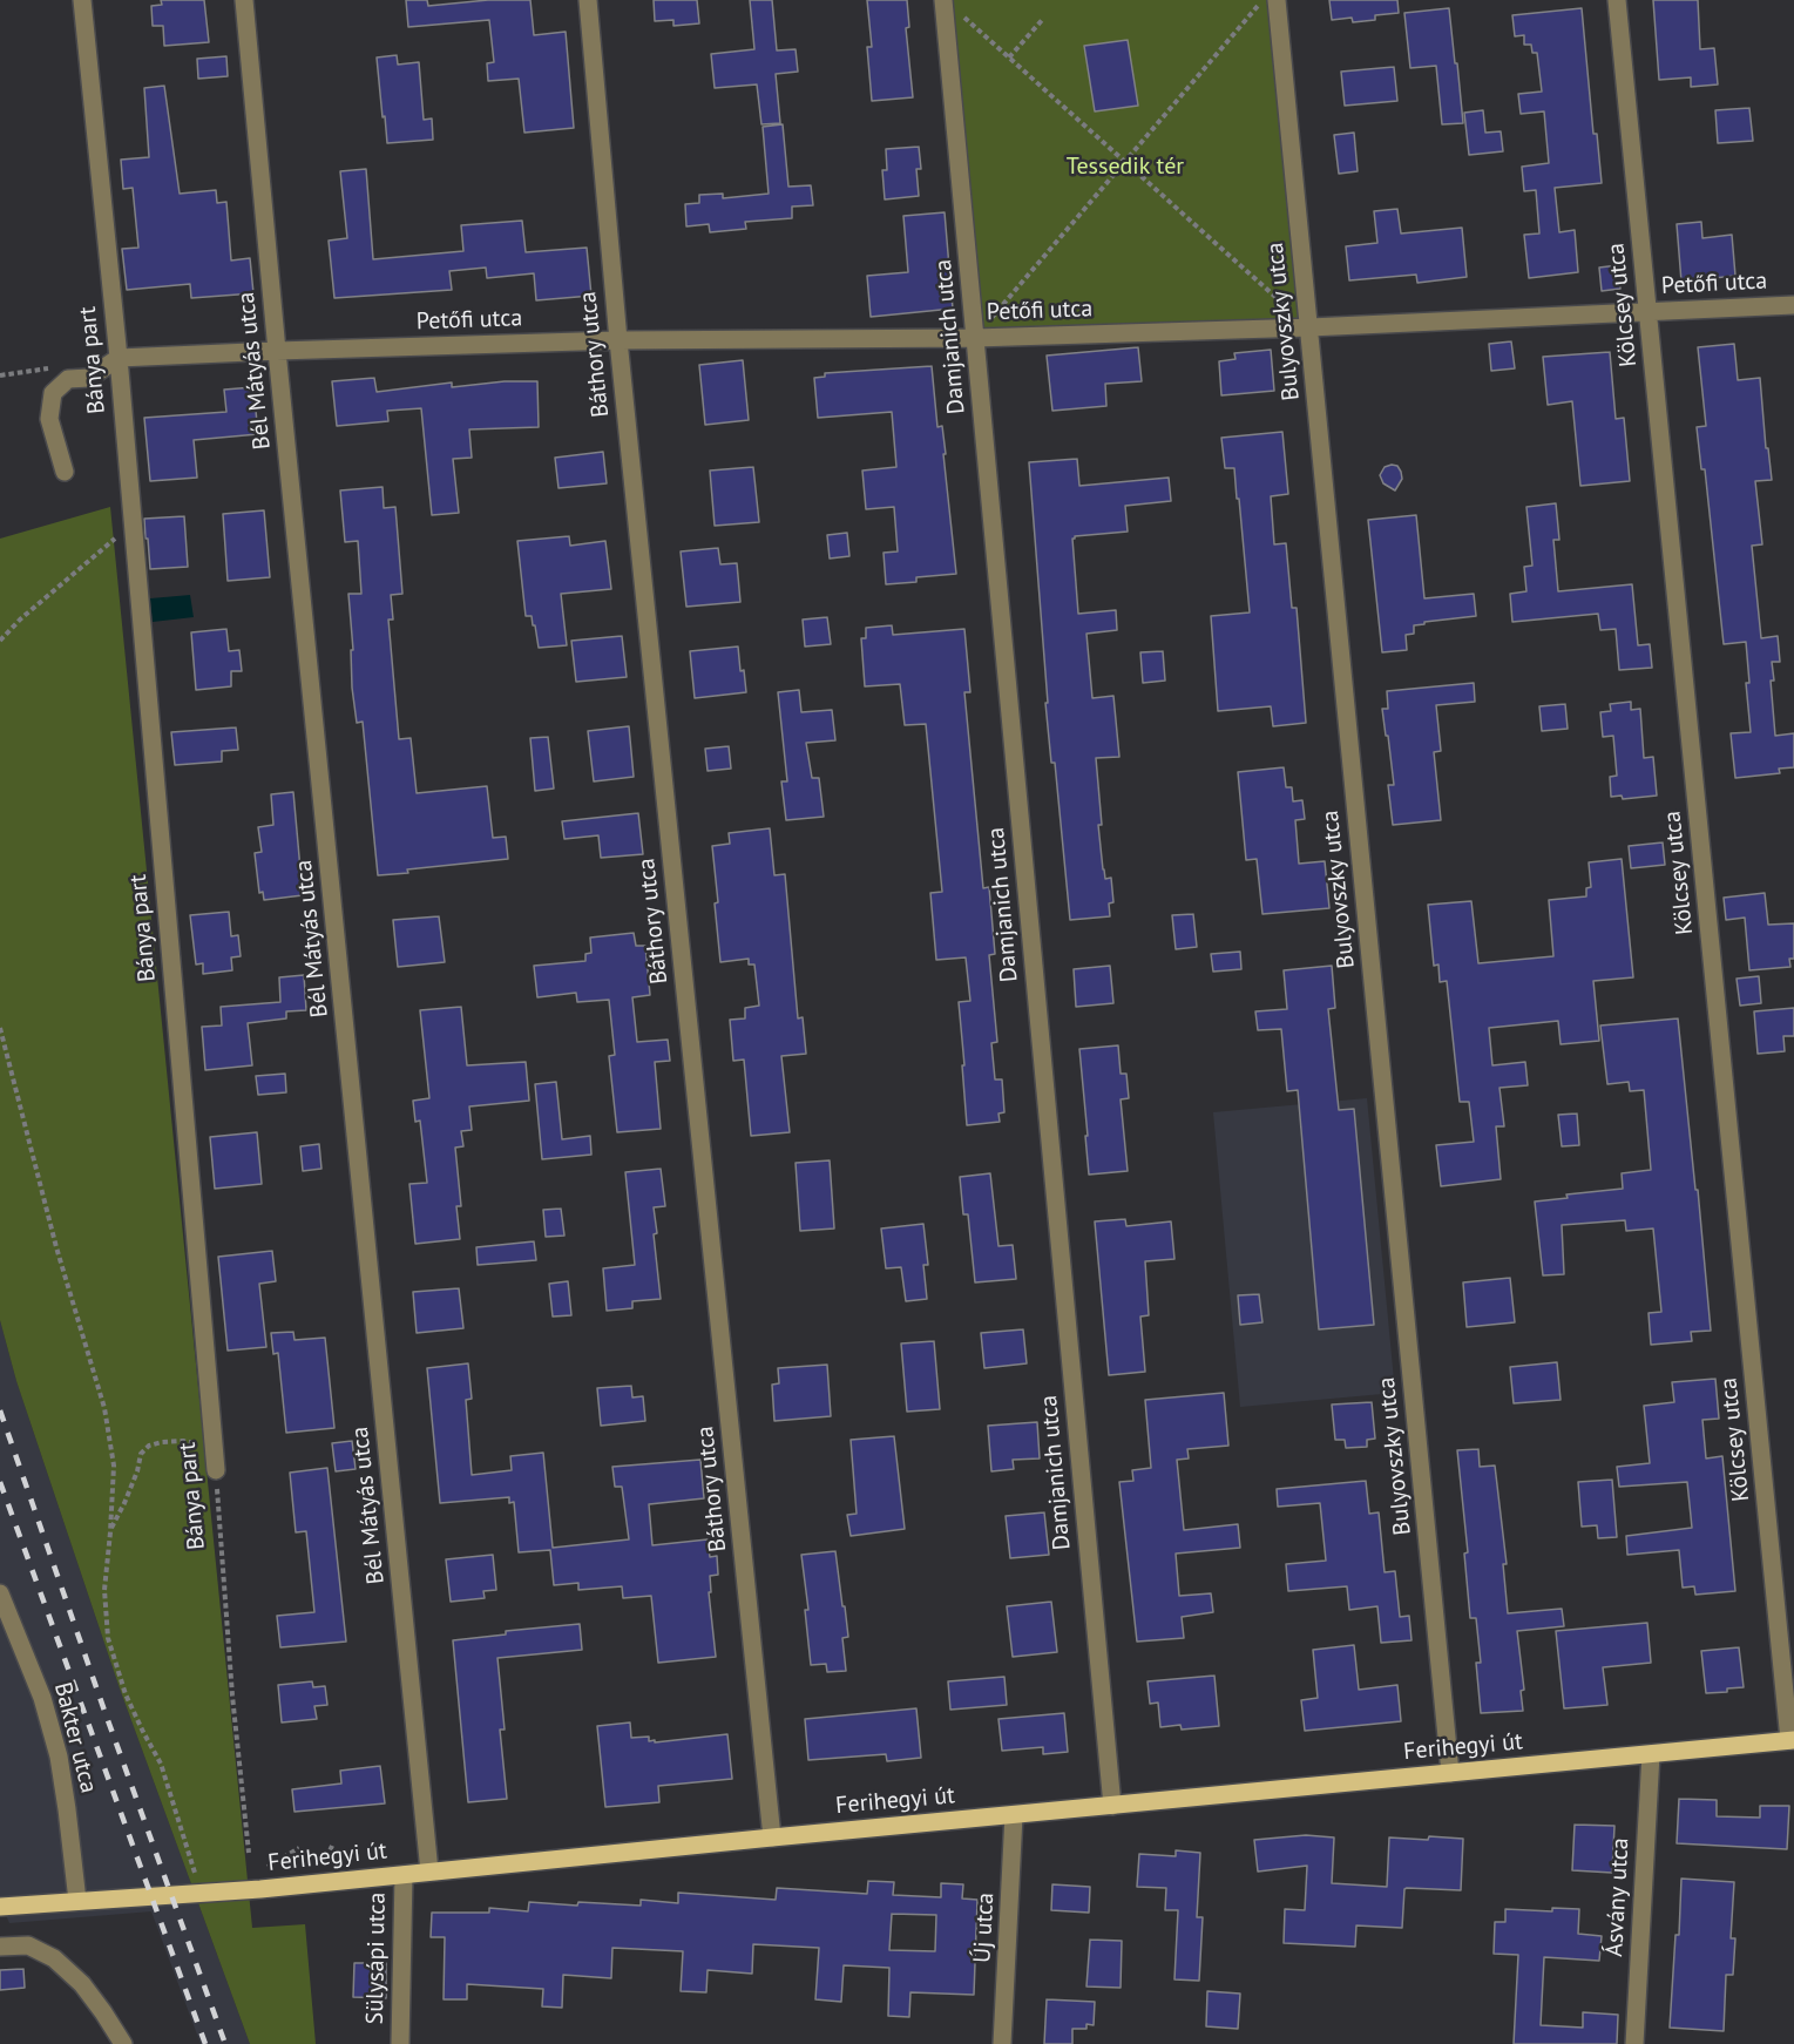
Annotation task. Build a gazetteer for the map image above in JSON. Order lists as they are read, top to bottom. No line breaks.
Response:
{"streets":{"main road":["Ferihegyi út"],"street":["Petőfi utca","Kölcsey utca","Bulyovszky utca","Damjanich utca","Báthory utca","Bánya part","Bél Mátyás utca","Bakter utca","Ásvány utca","Új utca","Sülysápi utca"]},"crossings":[["Petőfi utca","Kölcsey utca"],["Petőfi utca","Bulyovszky utca"],["Petőfi utca","Damjanich utca"],["Petőfi utca","Báthory utca"],["Petőfi utca","Bánya part"],["Petőfi utca","Bél Mátyás utca"],["Kölcsey utca","Ferihegyi út"],["Bulyovszky utca","Ferihegyi út"],["Damjanich utca","Ferihegyi út"],["Báthory utca","Ferihegyi út"],["Bél Mátyás utca","Ferihegyi út"],["Bakter utca","Ferihegyi út"],["Ferihegyi út","Ásvány utca"],["Ferihegyi út","Új utca"],["Ferihegyi út","Sülysápi utca"]],"parks":["Tessedik tér"]}
